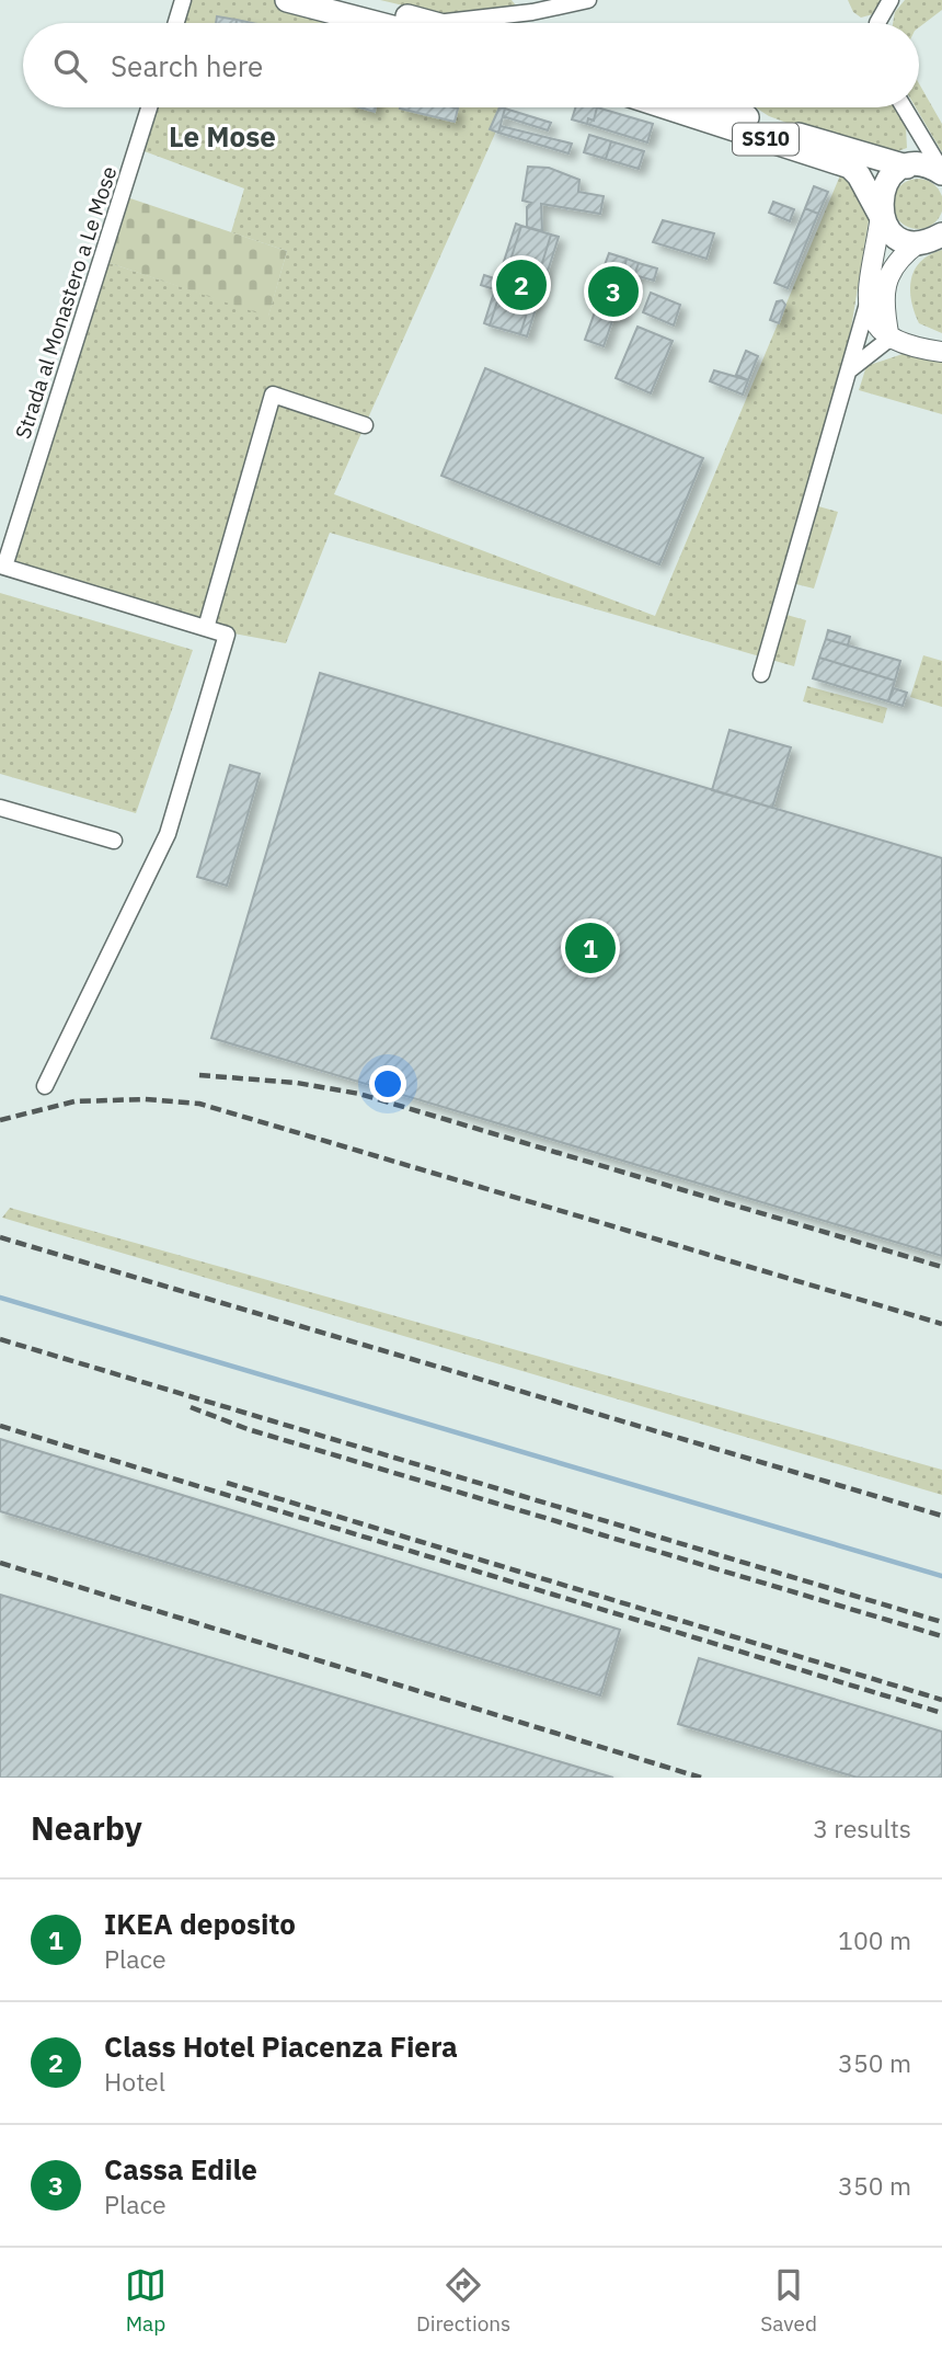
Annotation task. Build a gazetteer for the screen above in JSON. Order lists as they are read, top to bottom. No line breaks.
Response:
{"streets":{"main road":["SS10"],"street":["Strada al Monastero a Le Mose"]},"districts":["Le Mose"],"page":{"search":"Search here","pins":["2","3","1"],"heading":["Nearby","3 results"],"list":[{"mark":"1","name":"IKEA deposito","note":"Place","value":"100 m"},{"mark":"2","name":"Class Hotel Piacenza Fiera","note":"Hotel","value":"350 m"},{"mark":"3","name":"Cassa Edile","note":"Place","value":"350 m"}],"nav":["Map","Directions","Saved"]}}
